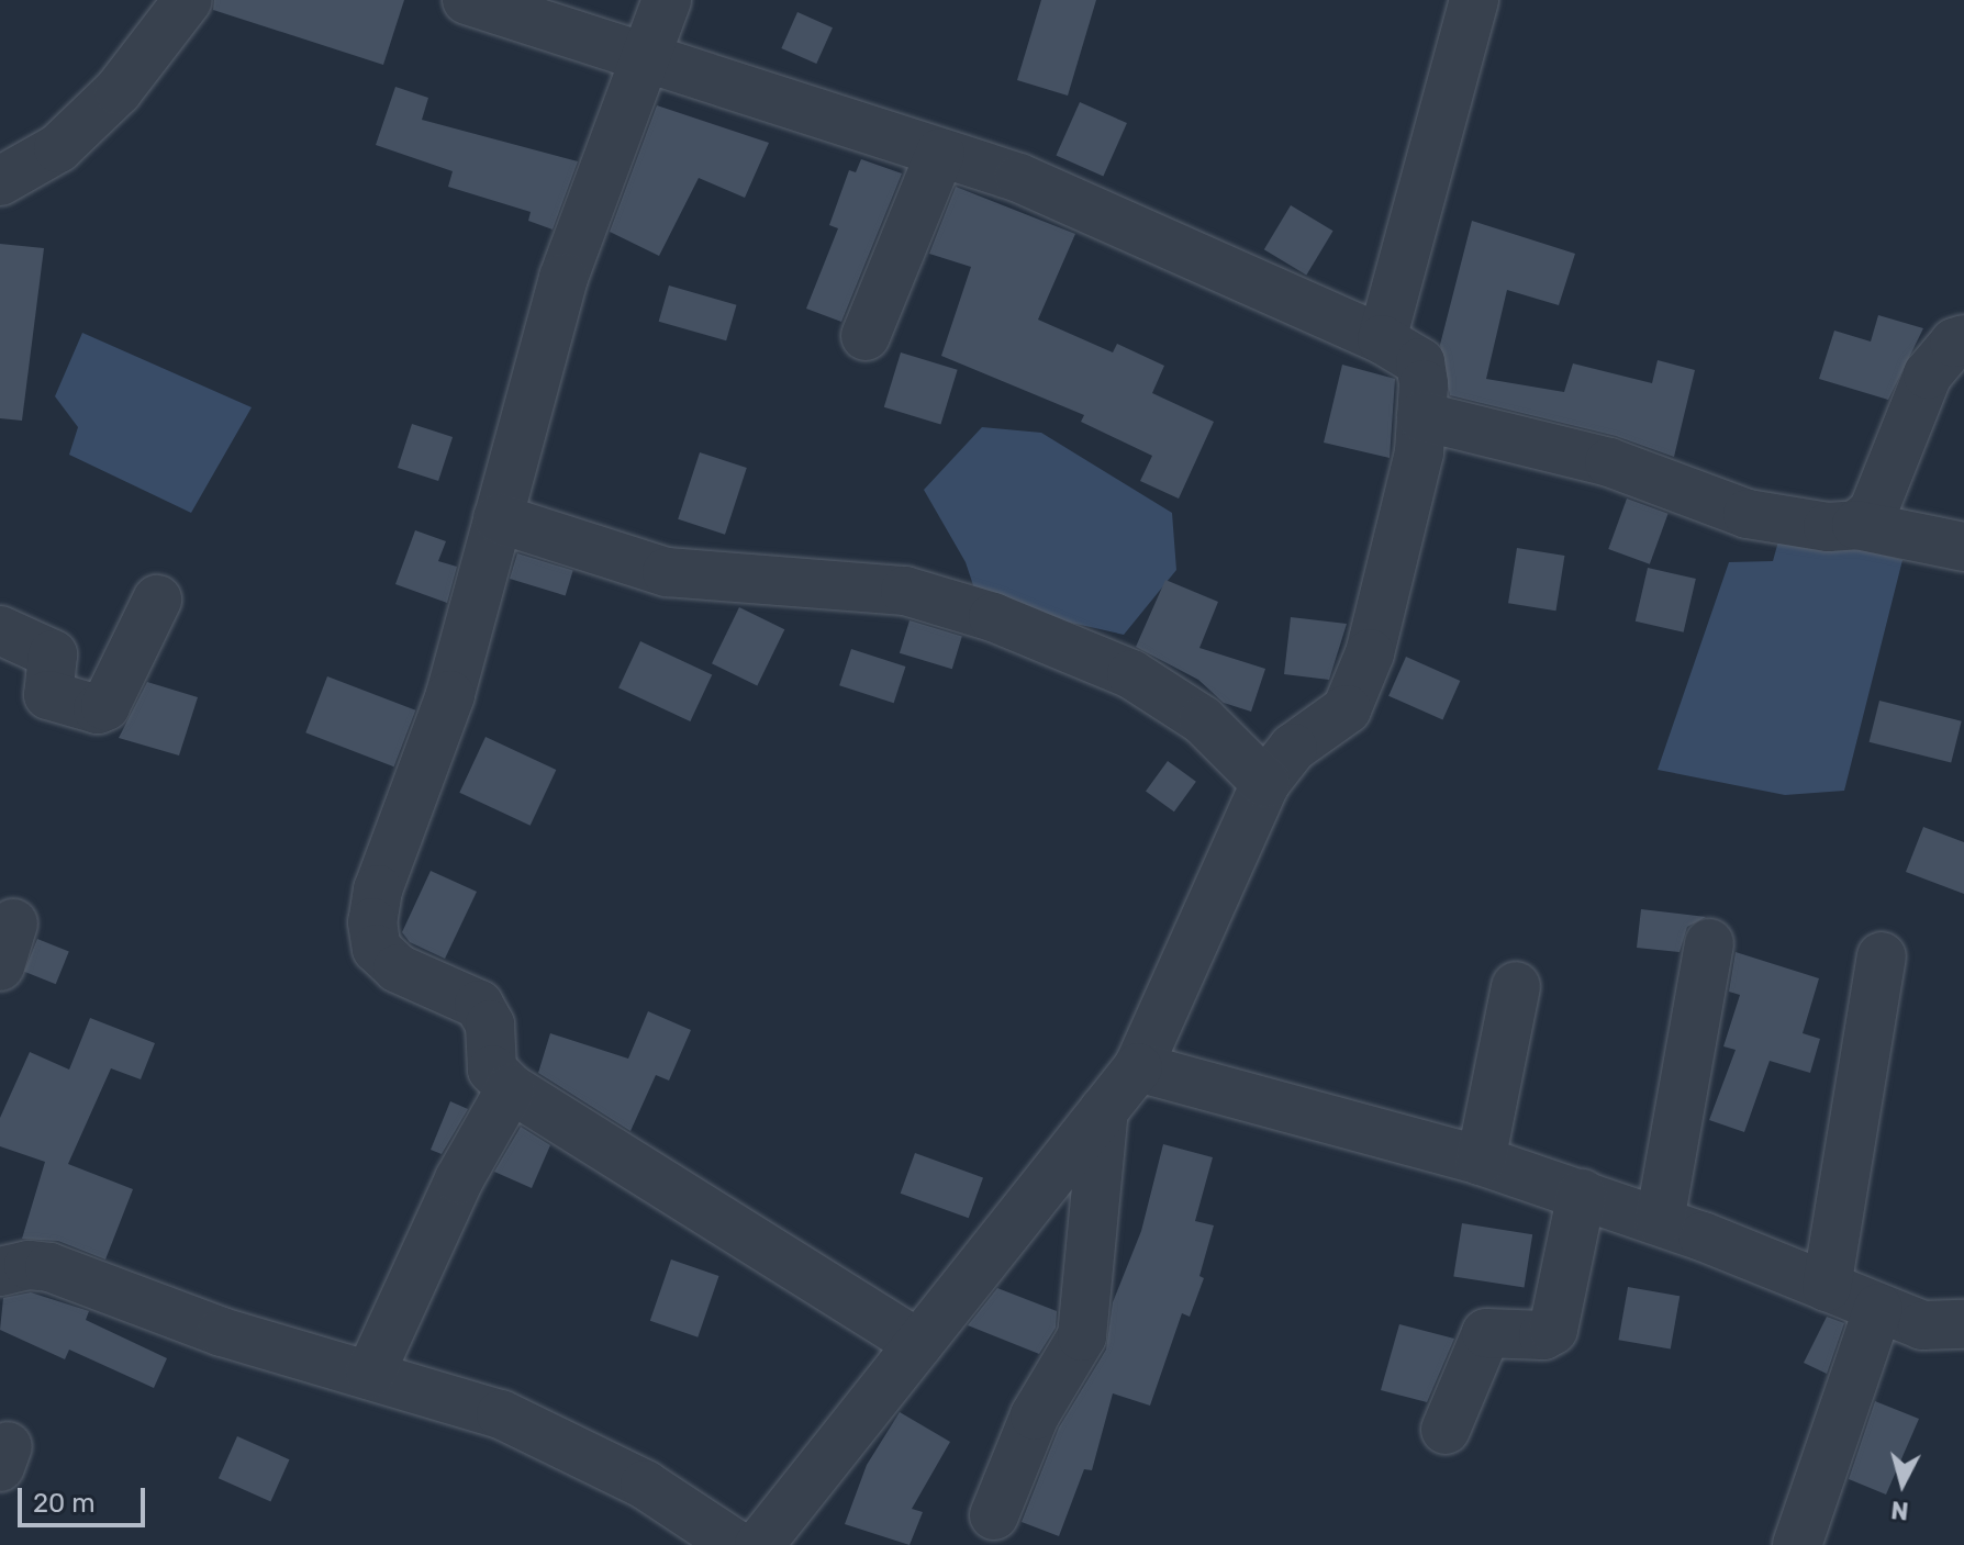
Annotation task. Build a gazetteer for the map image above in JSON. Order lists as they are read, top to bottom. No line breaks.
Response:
{"scale_bar":"20 m","north":"bottom"}
